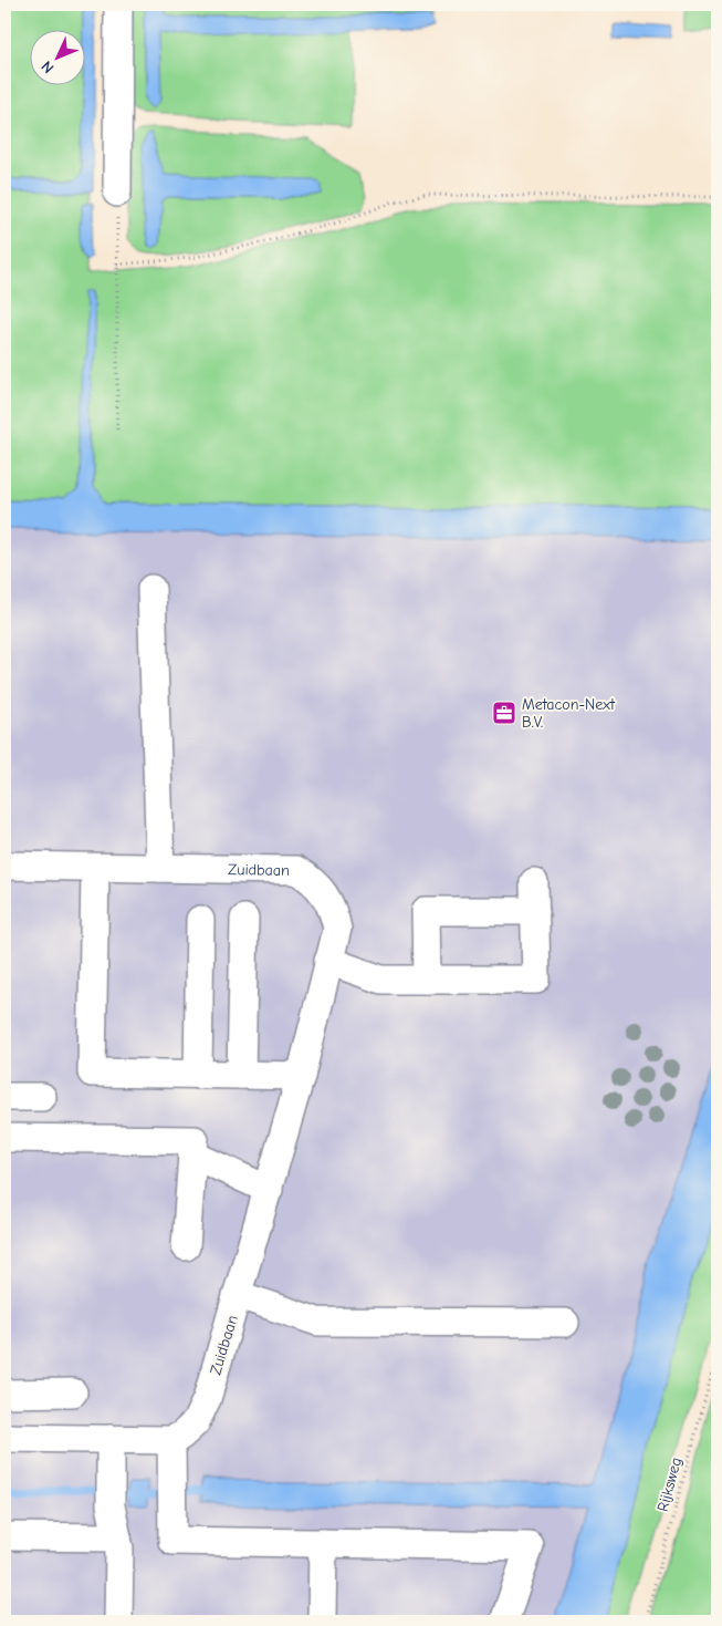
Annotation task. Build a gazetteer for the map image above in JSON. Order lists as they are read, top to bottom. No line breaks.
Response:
{"streets":{"street":["Zuidbaan"],"path":["Rijksweg"]},"places":{"office":["Metacon-Next B.V."]},"north":"bottom left"}
